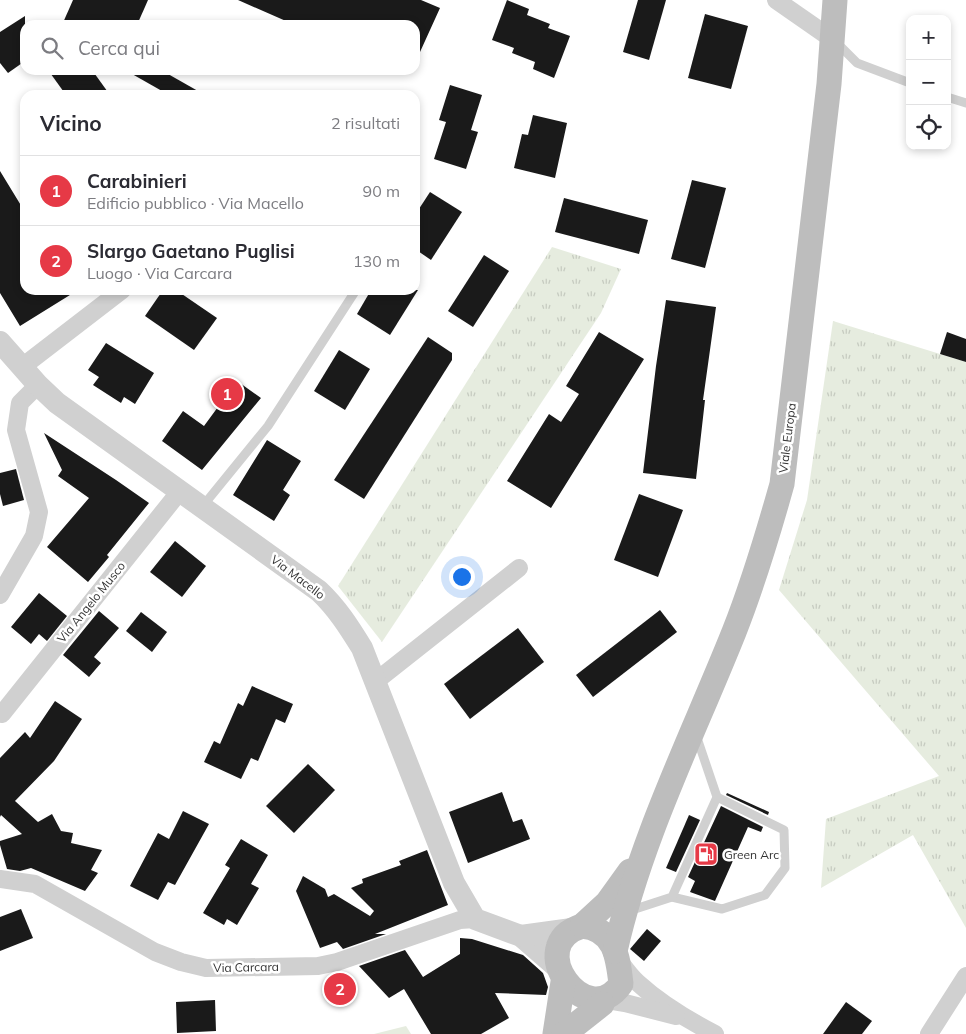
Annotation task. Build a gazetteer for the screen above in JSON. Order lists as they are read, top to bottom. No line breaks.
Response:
{"streets":{"main road":["Viale Europa"],"street":["Via Macello","Via Angelo Musco","Via Carcara"]},"crossings":[["Via Macello","Via Angelo Musco"],["Via Macello","Via Carcara"]],"places":{"fuel station":["Green Arc"]},"page":{"map_buttons":["+","−"],"search":"Cerca qui","heading":["Vicino","2 risultati"],"list":[{"mark":"1","name":"Carabinieri","note":"Edificio pubblico · Via Macello","value":"90 m"},{"mark":"2","name":"Slargo Gaetano Puglisi","note":"Luogo · Via Carcara","value":"130 m"}],"pins":["1","2"]}}
